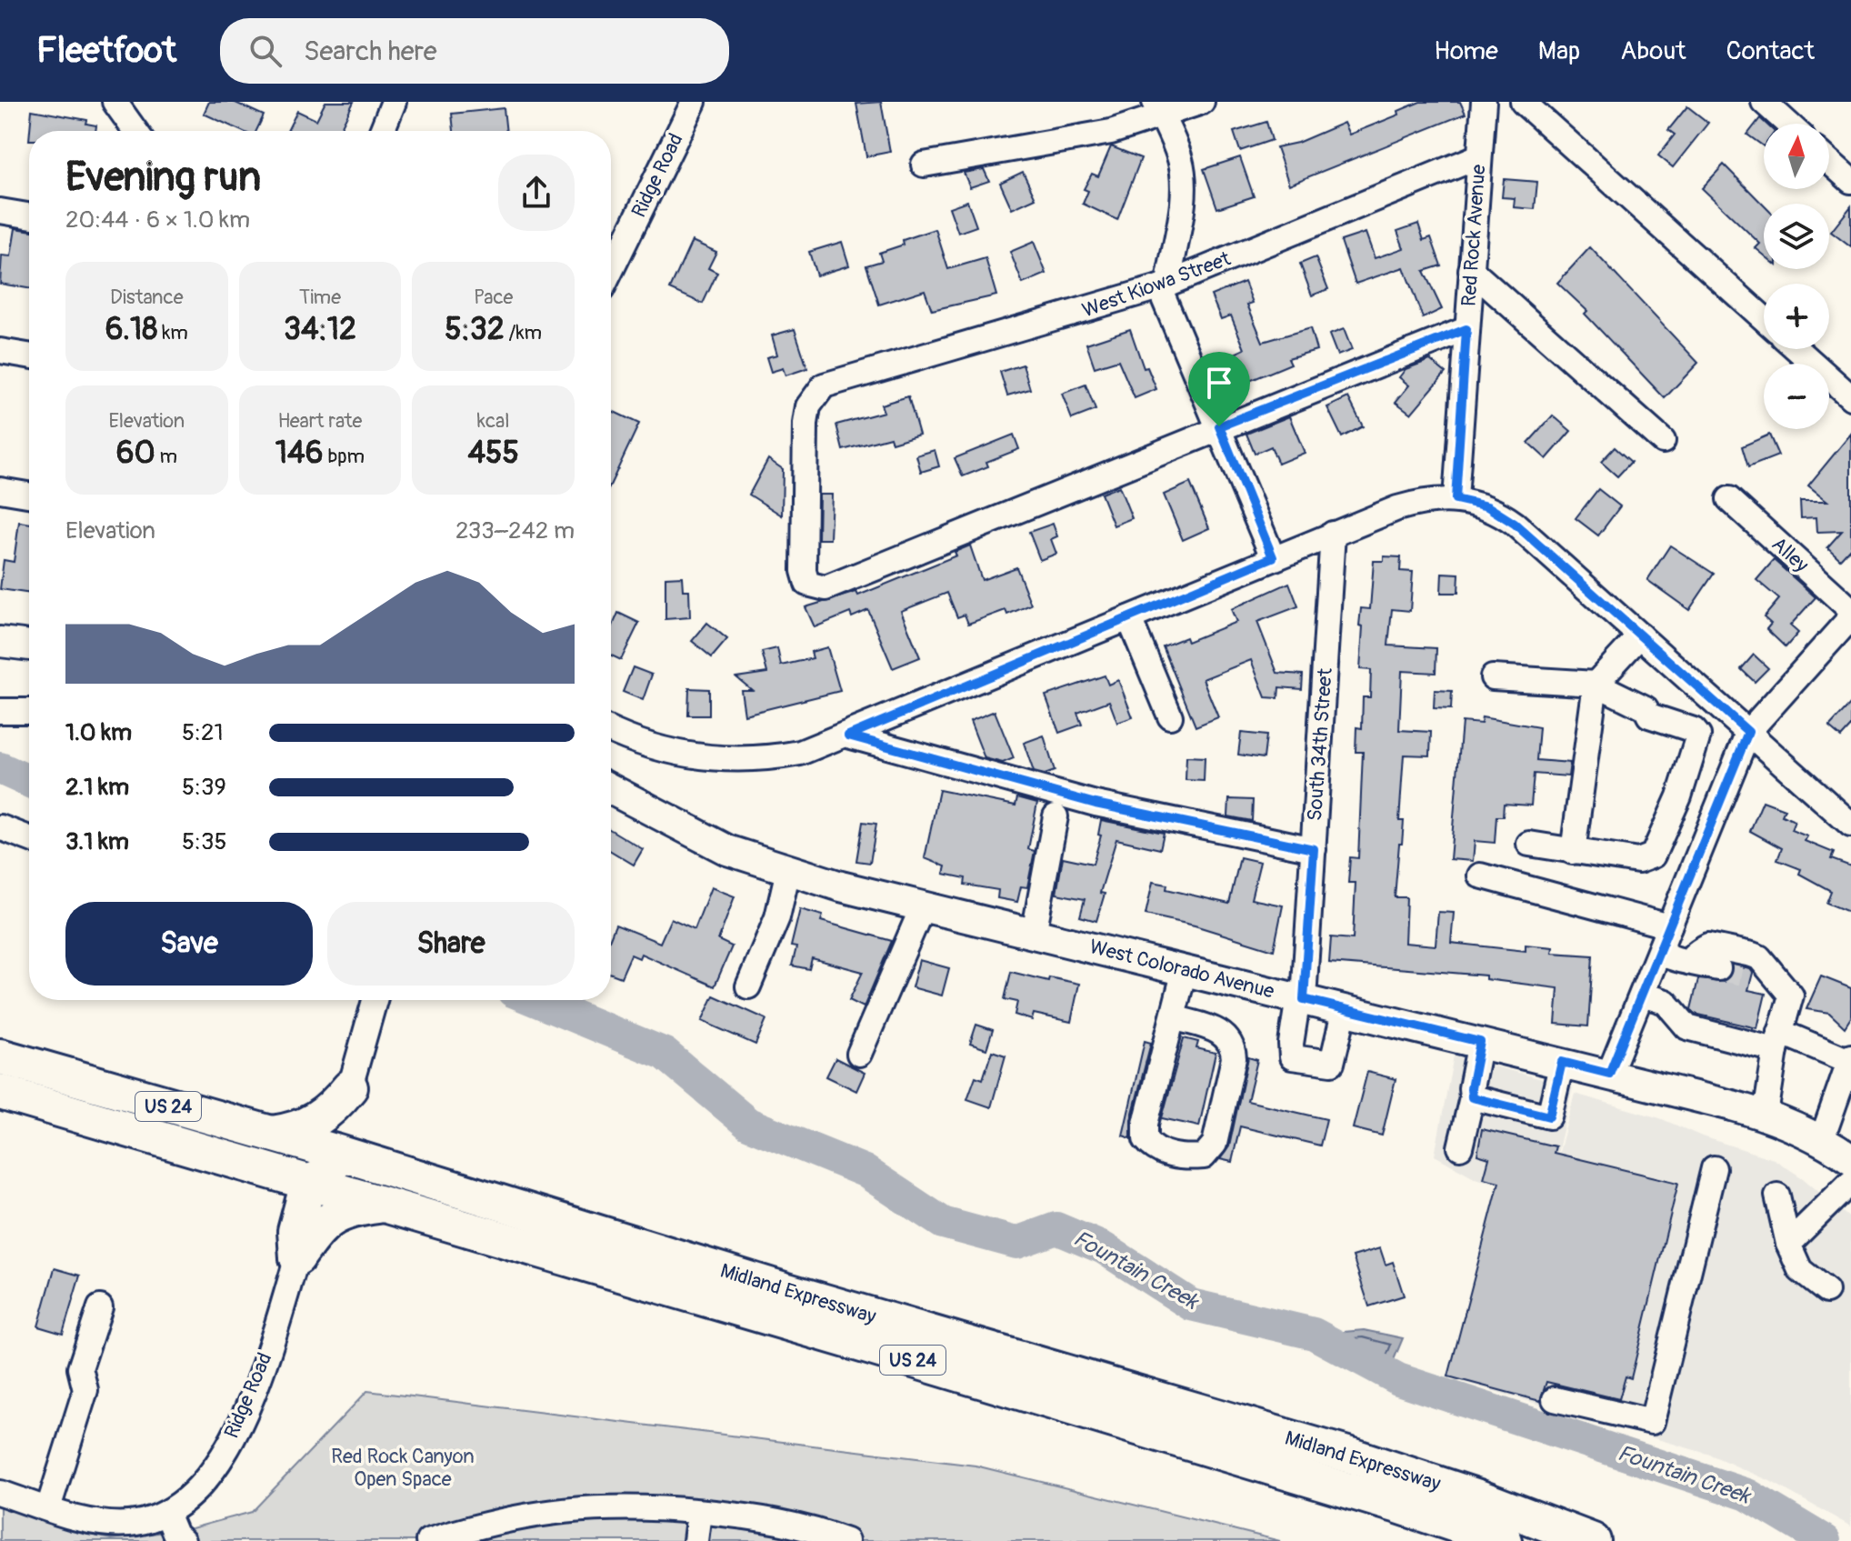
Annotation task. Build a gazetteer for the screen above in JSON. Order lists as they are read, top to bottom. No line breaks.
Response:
{"streets":{"highway":["US 24","Midland Expressway"],"main road":["West Colorado Avenue"],"street":["Ridge Road","Red Rock Avenue","West Kiowa Street","Alley","South 34th Street"]},"crossings":[["Red Rock Avenue","West Kiowa Street"],["South 34th Street","West Colorado Avenue"]],"water":["Fountain Creek"],"parks":["Red Rock Canyon Open Space"],"north":"top","page":{"header":"Fleetfoot","search":"Search here","nav":["Home","Map","About","Contact"],"map_buttons":["+","−"],"heading":["Evening run","20:44 · 6 × 1.0 km"],"stats":[["Distance","6.18 km"],["Time","34:12"],["Pace","5:32 /km"],["Elevation","60 m"],["Heart rate","146 bpm"],["kcal","455"]],"chart":["Elevation","233–242 m"],"list":[{"name":"1.0 km","note":"5:21"},{"name":"2.1 km","note":"5:39"},{"name":"3.1 km","note":"5:35"}],"buttons":["Save","Share"]}}
